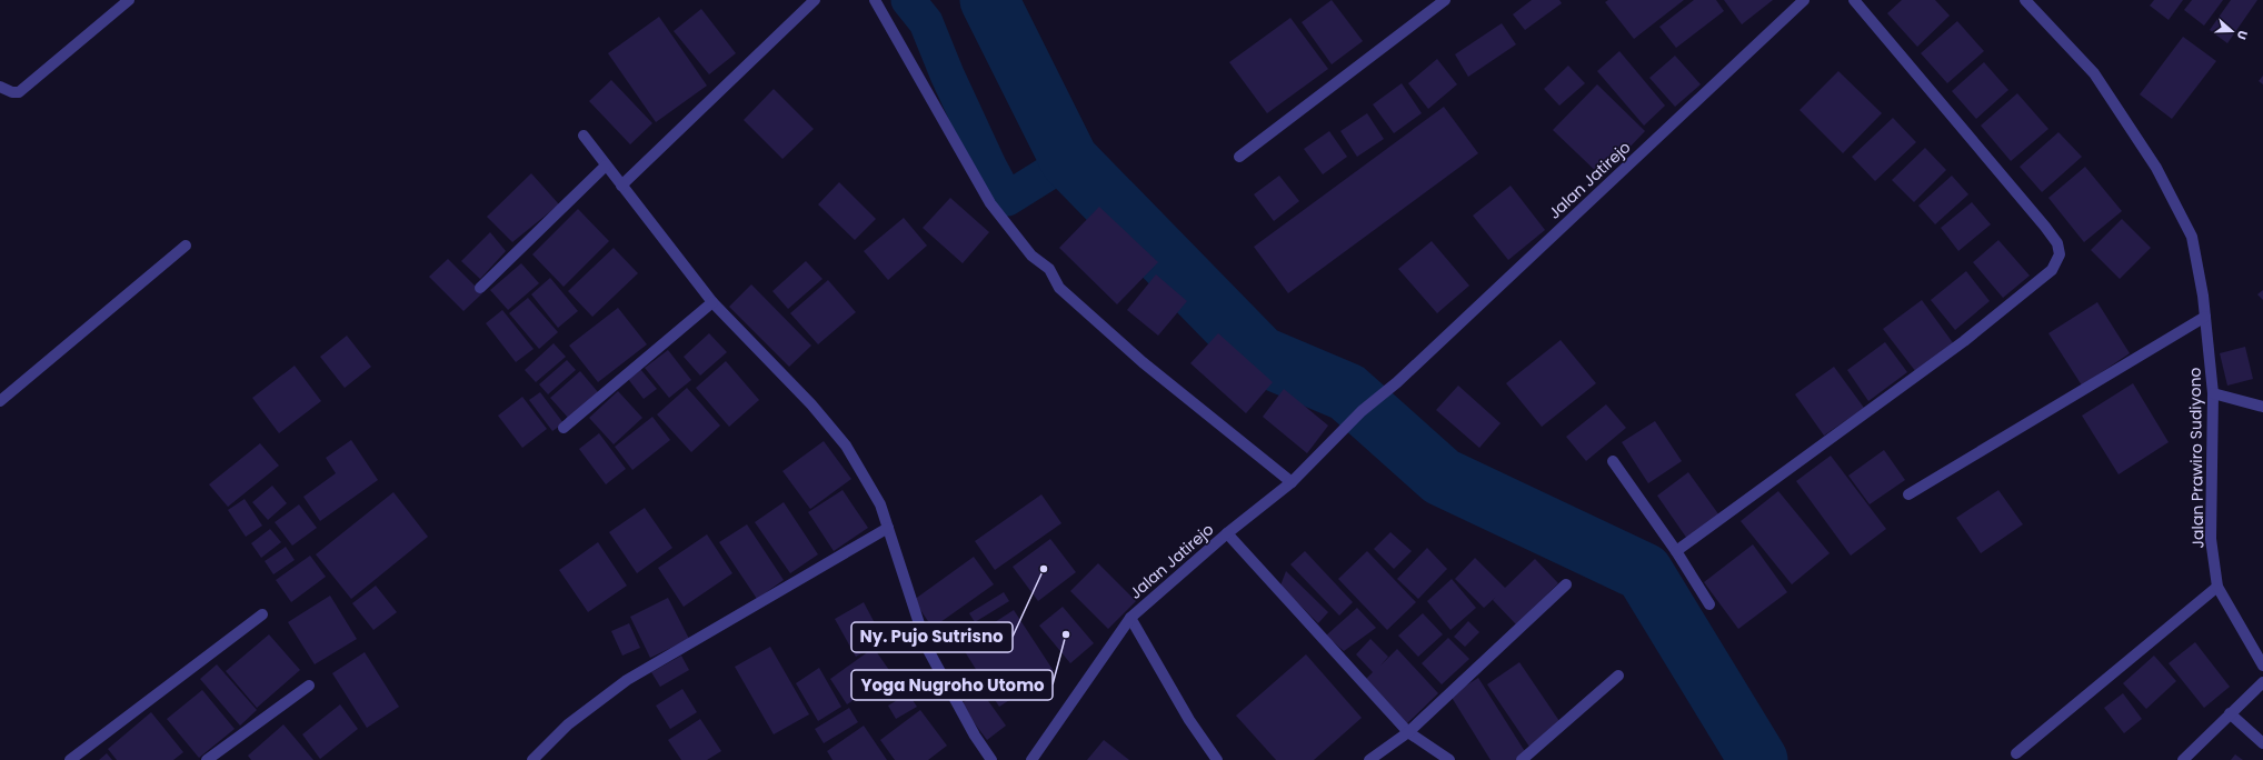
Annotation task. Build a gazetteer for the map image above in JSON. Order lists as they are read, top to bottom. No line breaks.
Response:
{"streets":{"street":["Jalan Jatirejo","Jalan Prawiro Sudiyono"]},"places":["Ny. Pujo Sutrisno","Yoga Nugroho Utomo"],"north":"right"}
